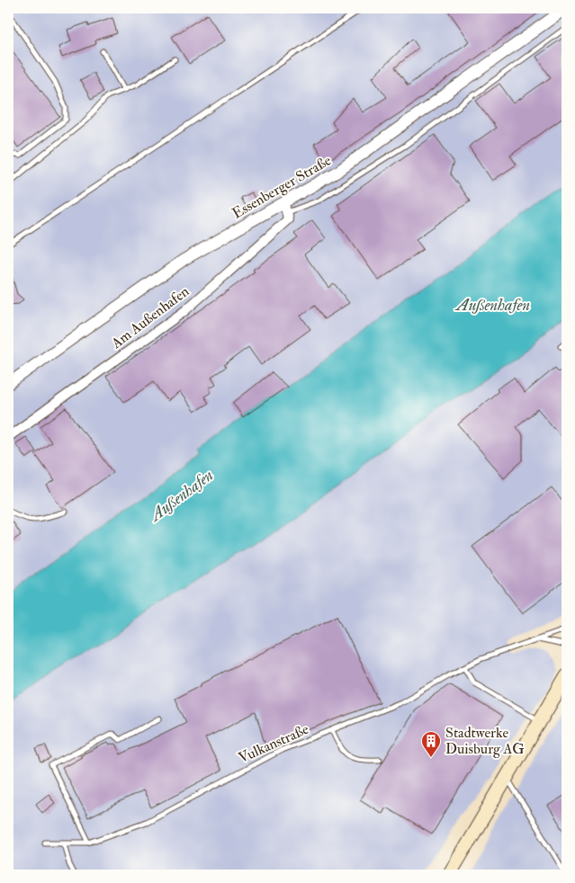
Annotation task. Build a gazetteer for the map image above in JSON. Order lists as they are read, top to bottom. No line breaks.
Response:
{"streets":{"street":["Essenberger Straße","Am Außenhafen"],"lane":["Vulkanstraße"]},"crossings":[["Essenberger Straße","Am Außenhafen"]],"water":["Außenhafen"],"places":{"building":["Stadtwerke Duisburg AG"]}}
